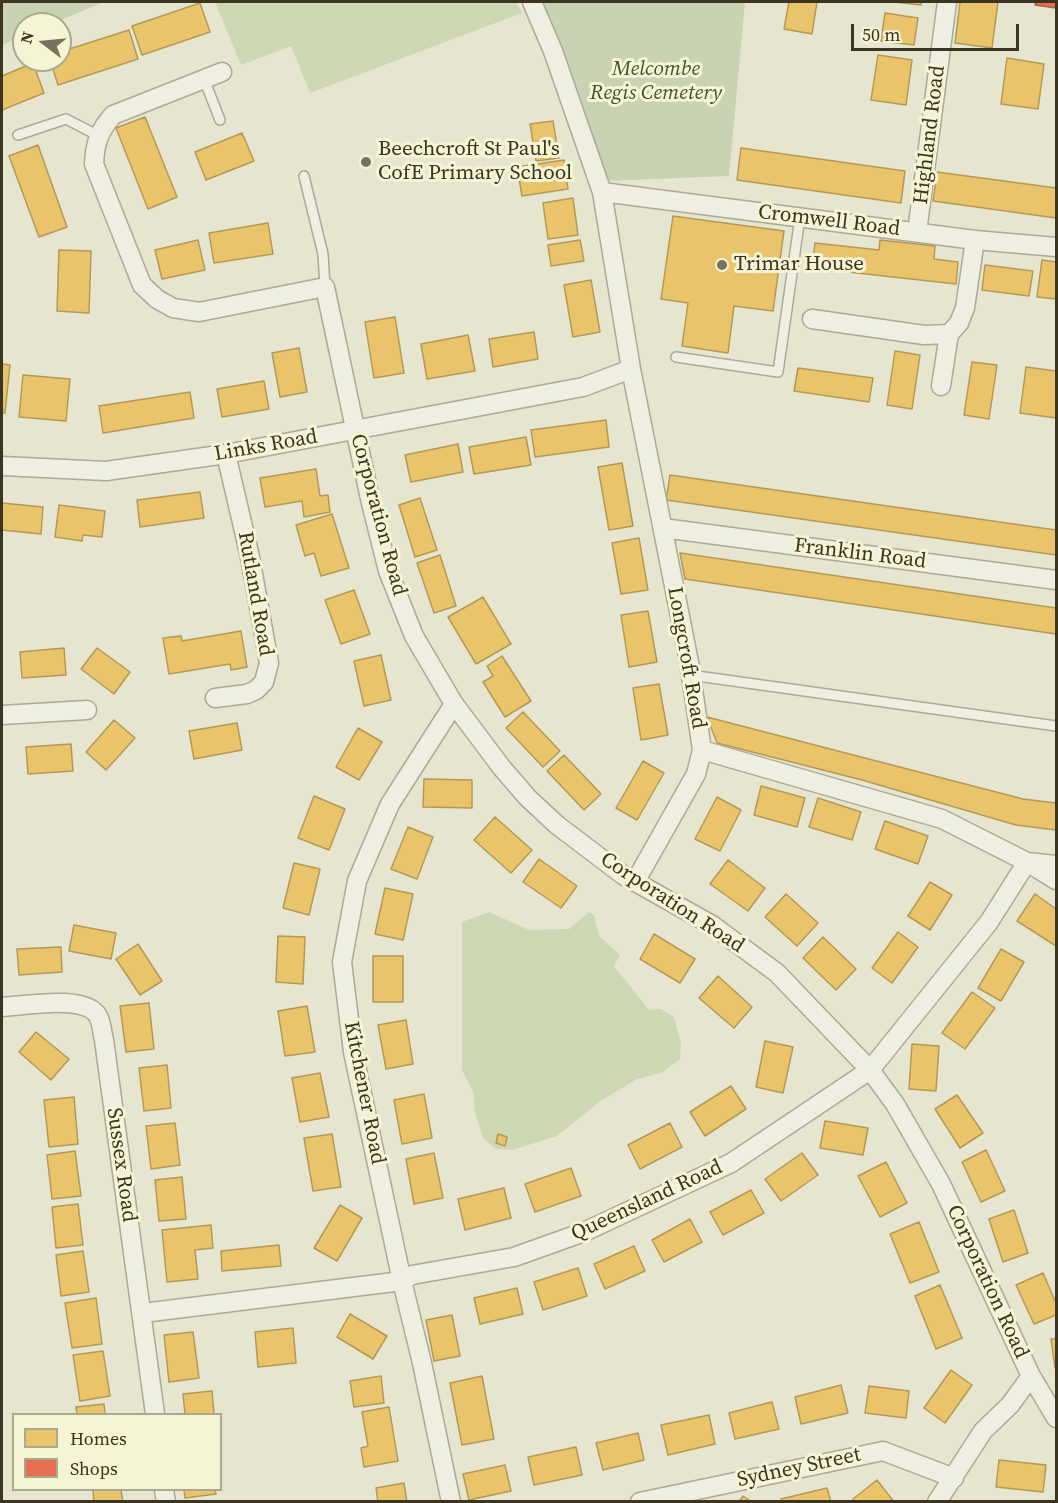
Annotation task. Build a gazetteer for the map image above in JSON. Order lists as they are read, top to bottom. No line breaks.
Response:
{"streets":{"street":["Highland Road","Cromwell Road","Links Road","Corporation Road","Franklin Road","Rutland Road","Longcroft Road","Kitchener Road","Sussex Road","Queensland Road","Sydney Street"]},"crossings":[["Highland Road","Cromwell Road"],["Cromwell Road","Longcroft Road"],["Links Road","Corporation Road"],["Links Road","Rutland Road"],["Links Road","Longcroft Road"],["Corporation Road","Kitchener Road"],["Corporation Road","Queensland Road"],["Franklin Road","Longcroft Road"],["Longcroft Road","Queensland Road"],["Kitchener Road","Queensland Road"],["Sussex Road","Queensland Road"]],"parks":["Melcombe Regis Cemetery"],"places":["Beechcroft St Paul's CofE Primary School","Trimar House"],"legend":["Homes","Shops"],"scale_bar":"50 m","north":"left"}
